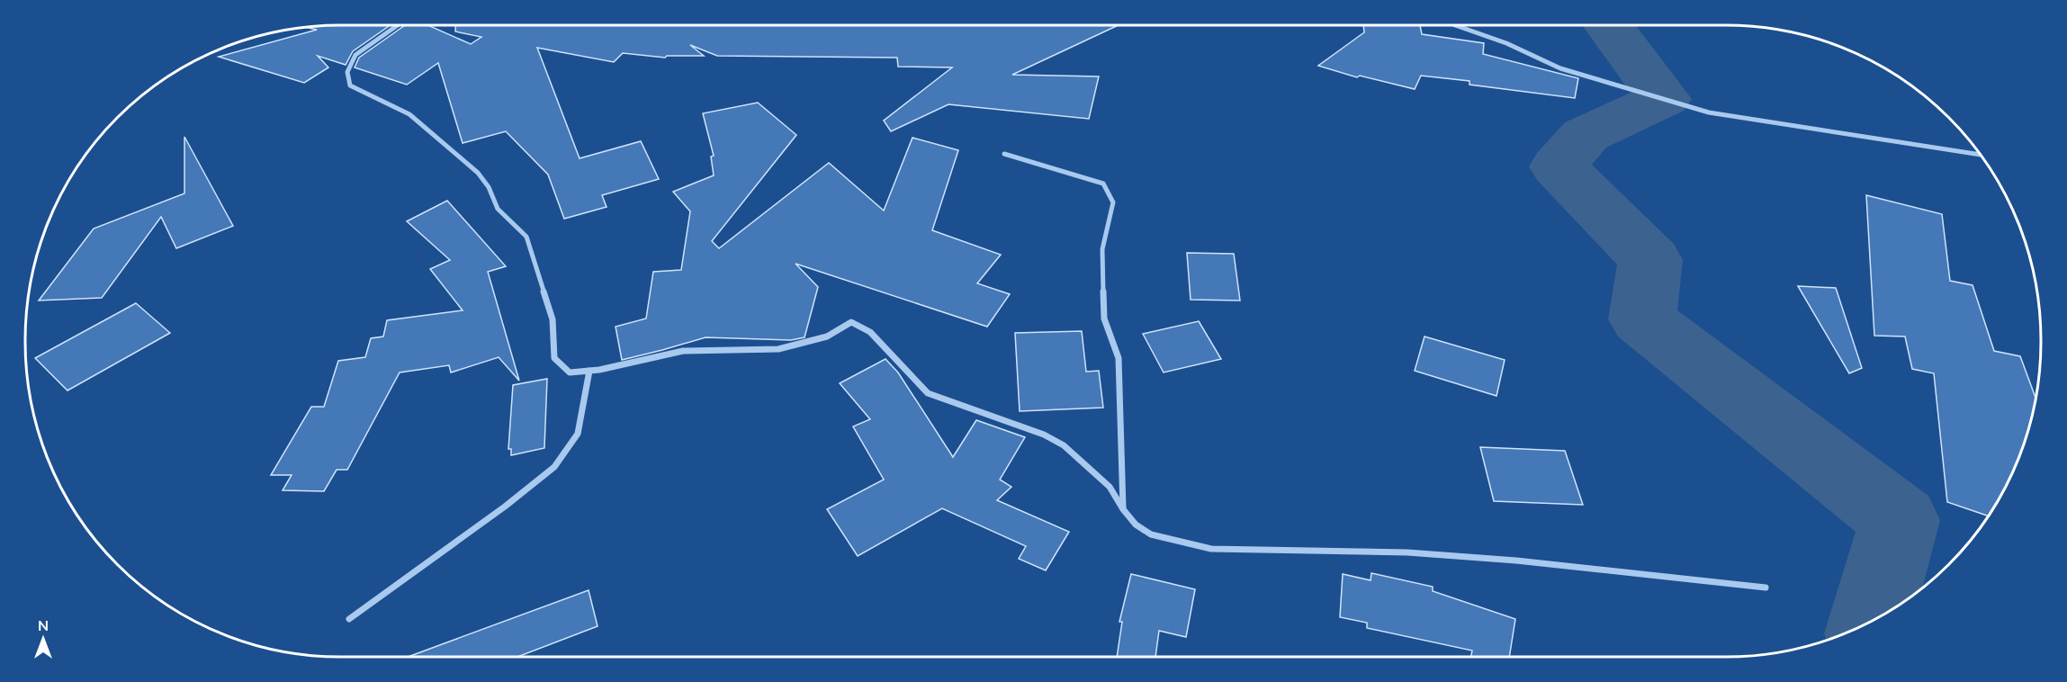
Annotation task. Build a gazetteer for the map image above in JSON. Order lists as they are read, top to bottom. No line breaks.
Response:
{"north":"top"}
